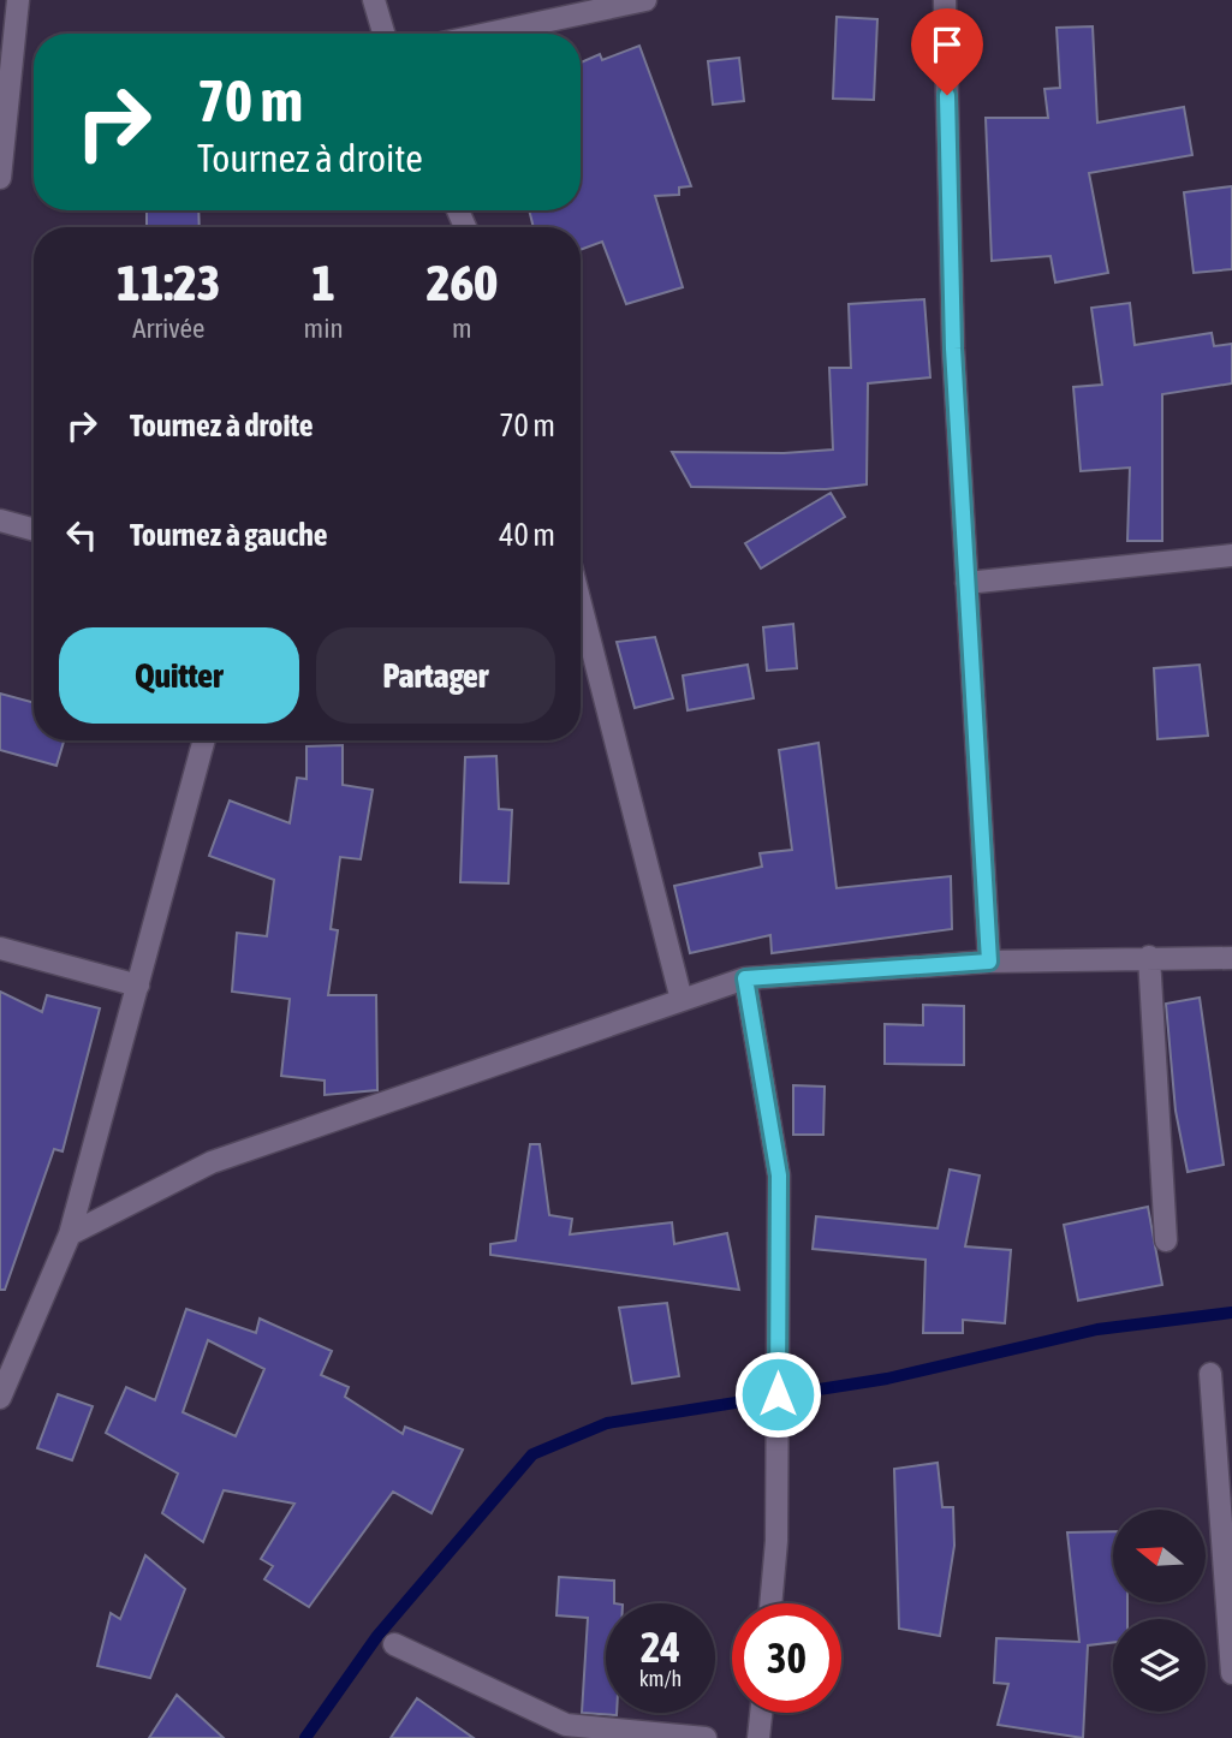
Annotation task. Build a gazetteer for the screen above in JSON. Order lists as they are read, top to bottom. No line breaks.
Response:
{"north":"left","page":{"turn":["70 m","Tournez à droite"],"eta":["11:23","Arrivée","1","min","260","m"],"list":[{"name":"Tournez à droite","value":"70 m"},{"name":"Tournez à gauche","value":"40 m"}],"buttons":["Quitter","Partager"],"speed":"24 km/h","limit":"30"}}
